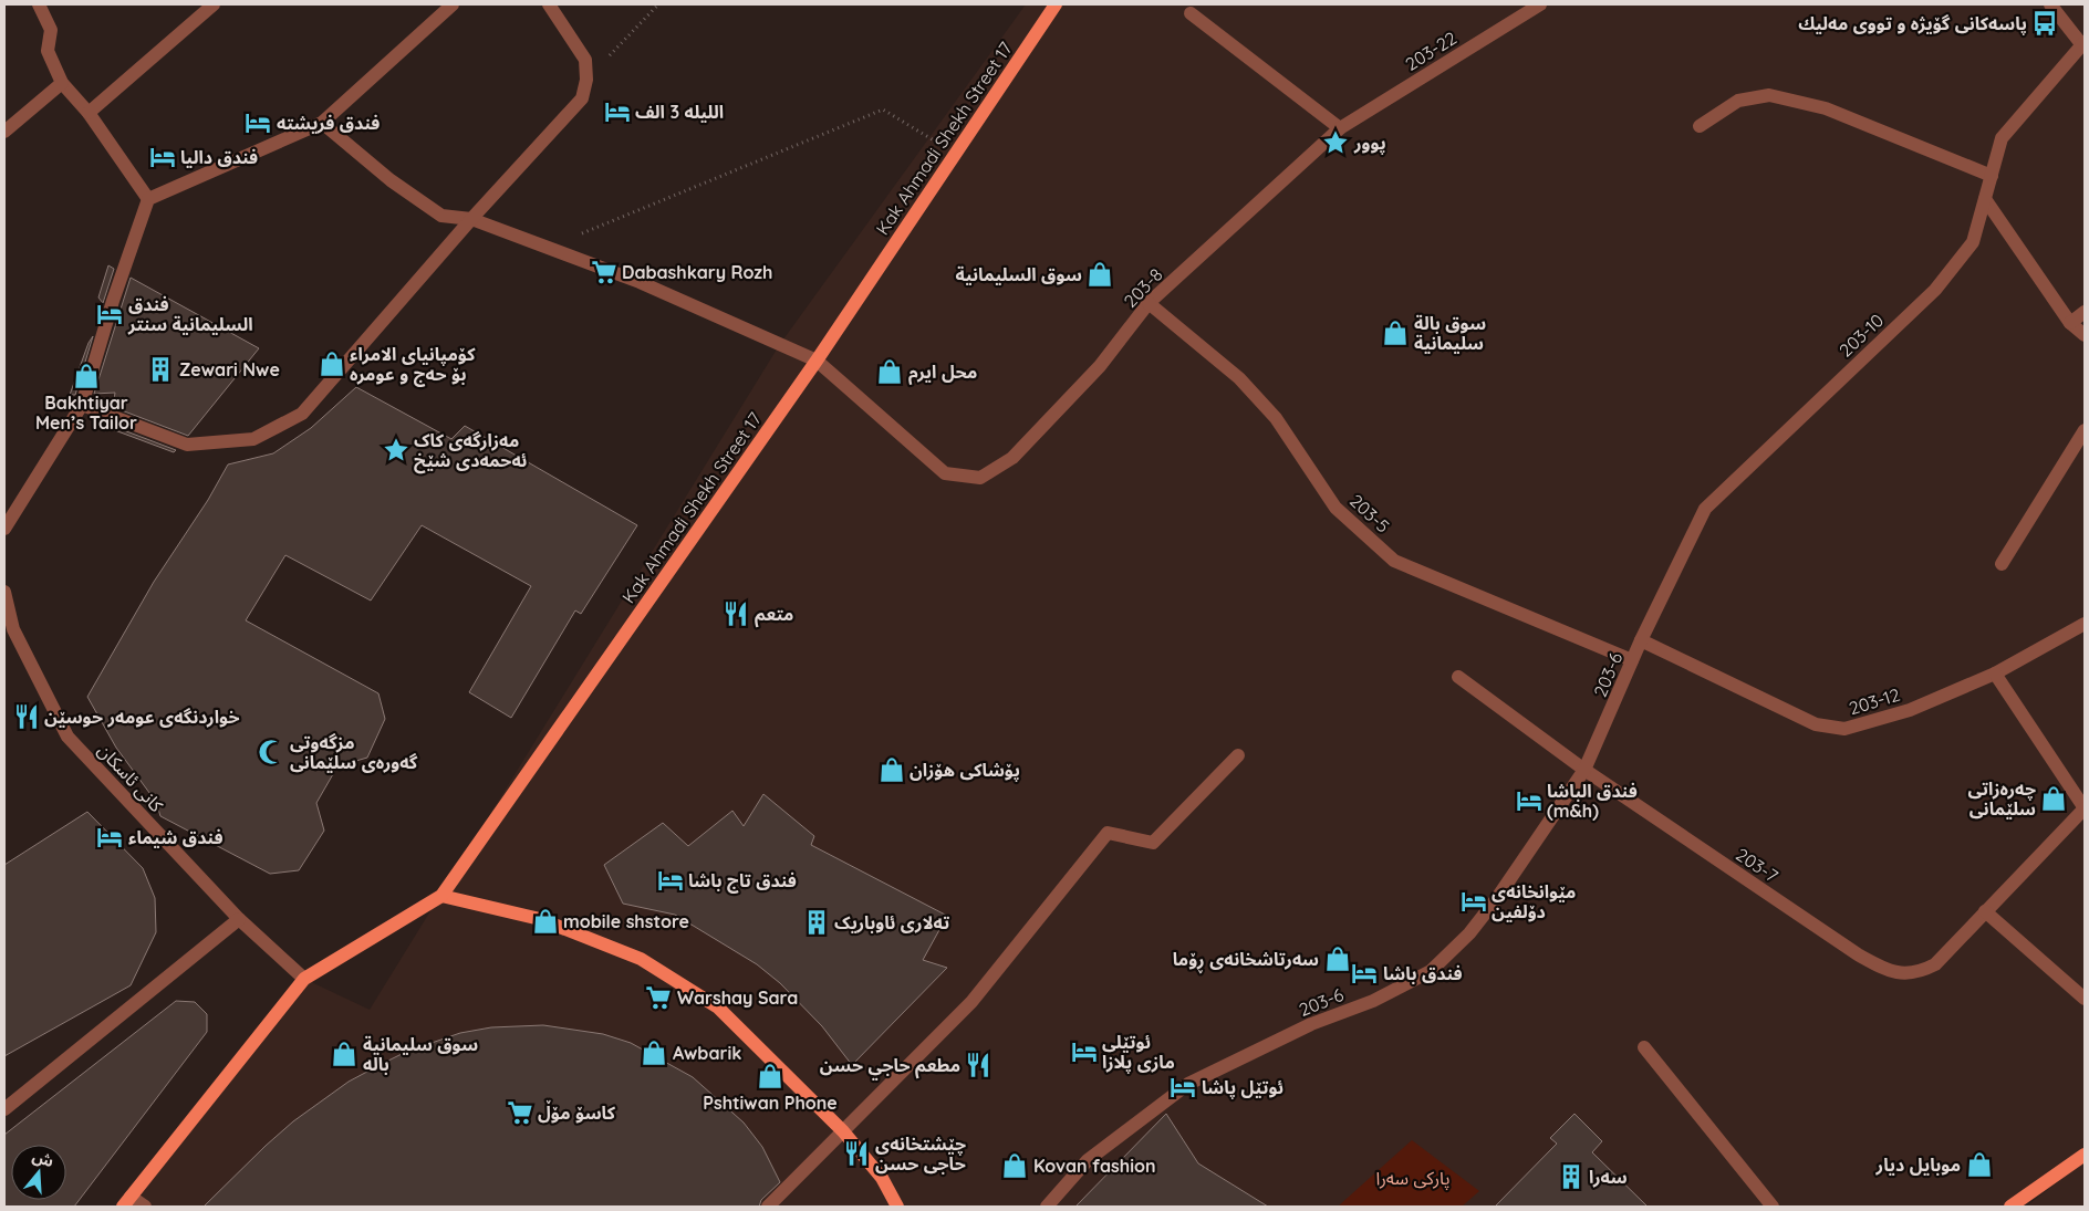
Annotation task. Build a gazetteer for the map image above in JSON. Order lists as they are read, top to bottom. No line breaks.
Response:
{"streets":{"main road":["Kak Ahmadi Shekh Street 17"],"street":["203-22","203-8","203-10","203-5","203-6","203-12","کانی ئاسکان","203-7"]},"crossings":[["203-22","203-8"],["Kak Ahmadi Shekh Street 17","203-8"],["Kak Ahmadi Shekh Street 17","کانی ئاسکان"],["203-8","203-5"],["203-10","203-6"],["203-10","203-12"],["203-5","203-6"],["203-6","203-12"],["203-6","203-7"]],"parks":["پارکی سەرا"],"places":{"bus stop":["پاسەکانی گۆیژە و تووی مەلیك"],"hotel":["الليله 3 الف","فندق فريشته","فندق داليا","فندق السليمانية سنتر","فندق الباشا (m&h)","فندق شيماء","فندق تاج باشا","مێوانخانەی دۆلفین","فندق باشا","ئوتێلی مازی پلازا","ئوتێل پاشا"],"place":["پوور","مەزارگەی کاک ئەحمەدی شێخ"],"supermarket":["Dabashkary Rozh","Warshay Sara","کاسۆ مۆڵ"],"shop":["سوق السليمانية","سوق بالة سليمانية","کۆمپانیای الامراء بۆ حەج و عومرە","محل ايرم","Bakhtiyar Men’s Tailor","پۆشاکی هۆزان","چە‌رە‌زاتی سلێمانی","mobile shstore","سەرتاشخانەی ڕۆما","Awbarik","سوق سليمانية باله","Pshtiwan Phone","موبايل ديار","Kovan fashion"],"building":["Zewari Nwe","تەلاری ئاوباریک","سەرا"],"restaurant":["متعم","خواردنگەی عومەر حوسێن","مطعم حاجي حسن","چێشتخانە‌ی حاجی حسن"],"mosque":["مزگەوتی گەورەی سلێمانی"]},"north":"top"}
